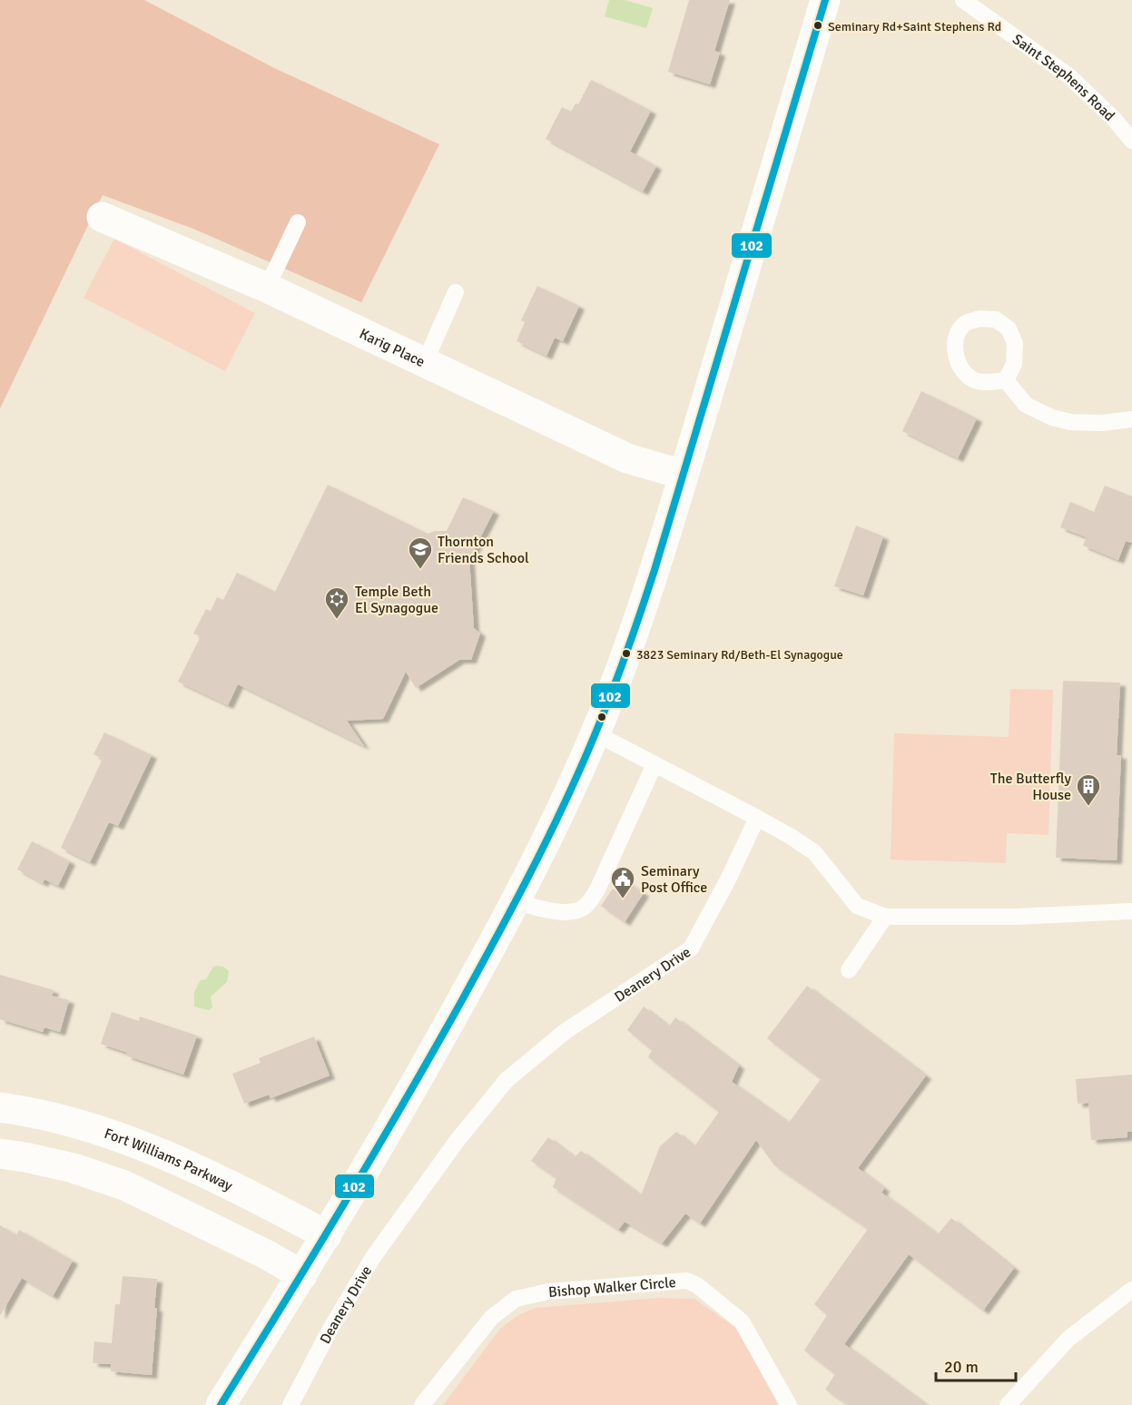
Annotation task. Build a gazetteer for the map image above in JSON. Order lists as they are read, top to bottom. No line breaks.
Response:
{"streets":{"main road":["Karig Place","Fort Williams Parkway"],"lane":["Saint Stephens Road","Deanery Drive","Bishop Walker Circle"]},"places":{"other":["Seminary Rd+Saint Stephens Rd","3823 Seminary Rd/Beth-El Synagogue"],"school or university":["Thornton Friends School"],"synagogue":["Temple Beth El Synagogue"],"building":["The Butterfly House"],"public building":["Seminary Post Office"]},"lines":["transit line 102"],"scale_bar":"20 m"}
